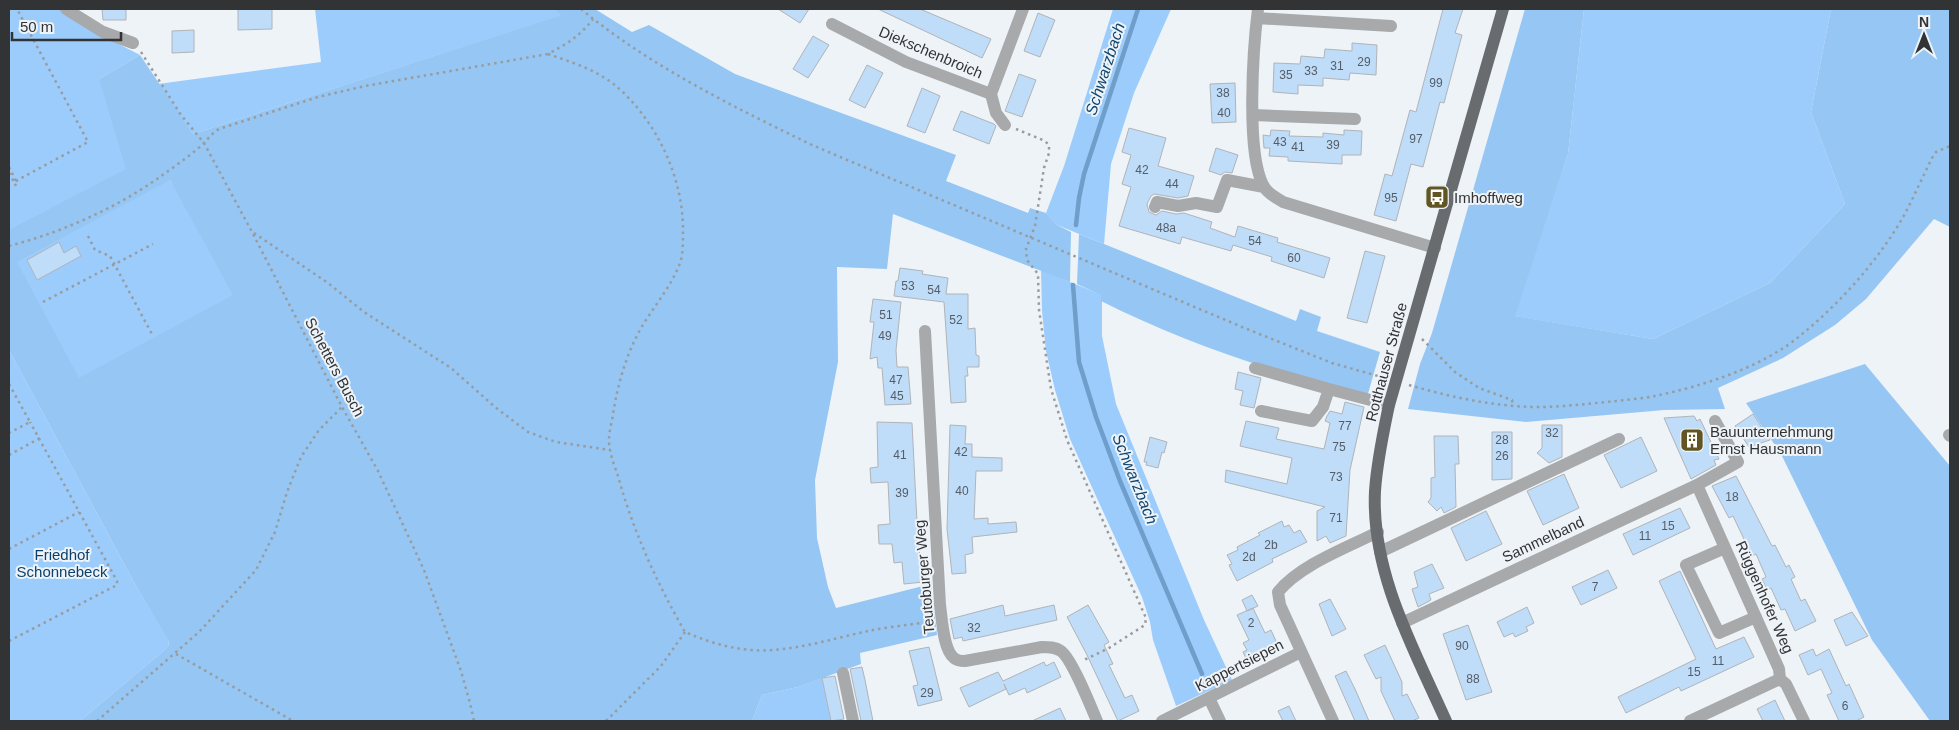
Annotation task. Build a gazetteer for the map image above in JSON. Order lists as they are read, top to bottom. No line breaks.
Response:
{"streets":{"main road":["Rotthauser Straße"],"street":["Diekschenbroich","Sammelband","Teutoburger Weg","Rüggenhofer Weg","Kappertsiepen"],"path":["Schetters Busch"]},"crossings":[["Rotthauser Straße","Sammelband"],["Rotthauser Straße","Kappertsiepen"],["Sammelband","Rüggenhofer Weg"]],"water":["Schwarzbach"],"parks":["Friedhof Schonnebeck"],"places":{"bus stop":["Imhoffweg"],"building":["Bauunternehmung Ernst Hausmann"]},"house_numbers":["29","31","33","35","99","38","40","97","43","39","41","42","44","95","48a","54","60","53","54","51","52","49","47","45","77","32","28","75","42","41","26","73","40","39","18","71","15","11","2b","2d","7","2","32","90","11","15","88","29","6"],"scale_bar":"50 m","north":"top"}
